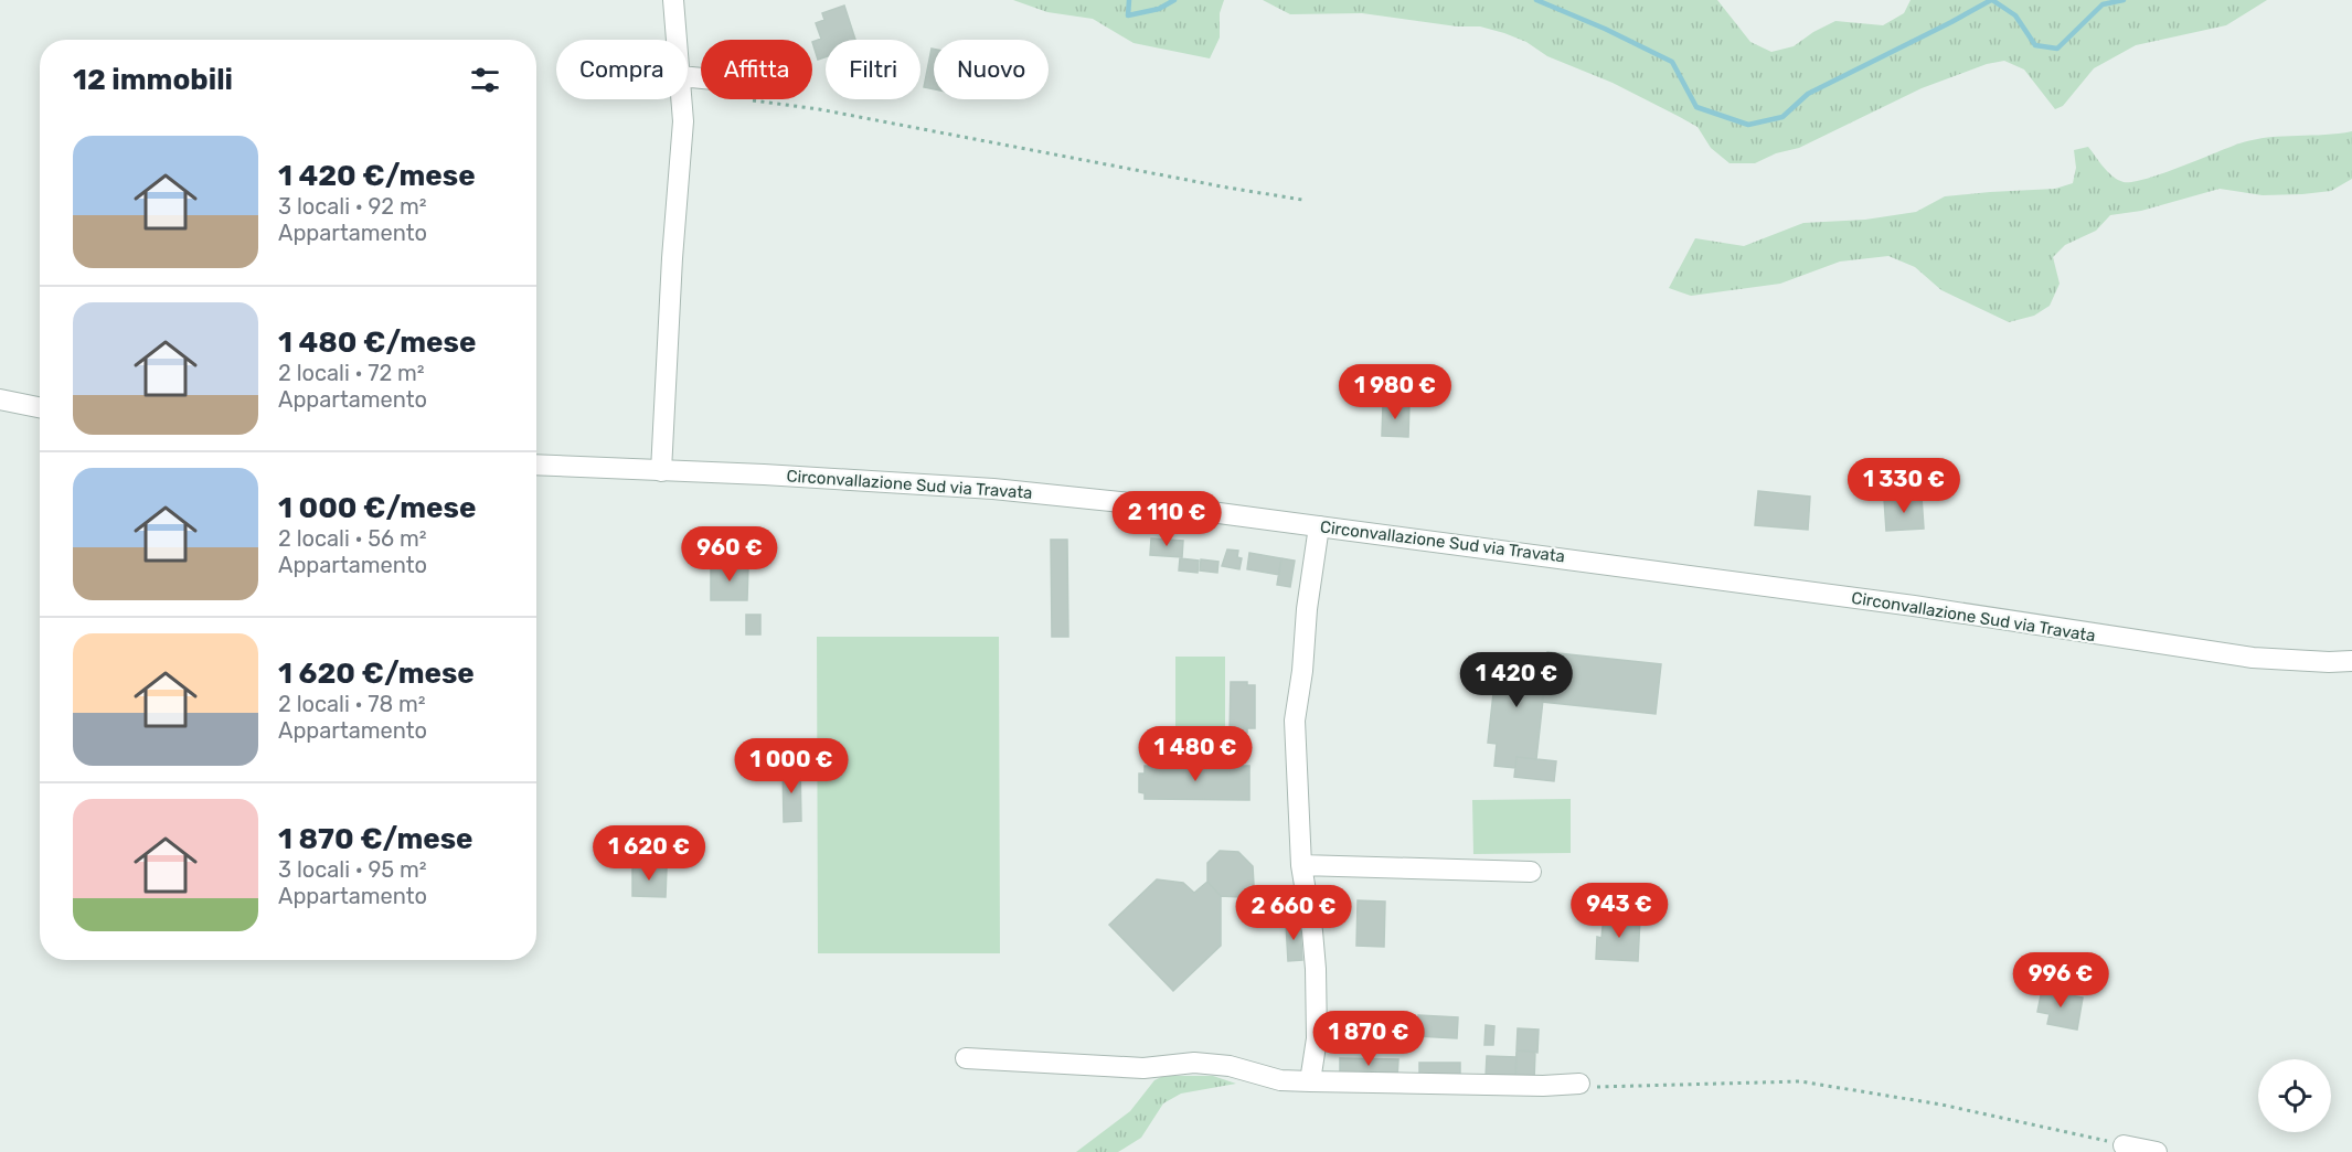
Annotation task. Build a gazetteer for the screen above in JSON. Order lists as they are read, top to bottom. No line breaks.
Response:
{"streets":{"street":["Circonvallazione Sud via Travata"]},"page":{"chip":["Compra","Affitta","Filtri","Nuovo"],"heading":"12 immobili","list":[{"name":"1 420 €/mese","note":"3 locali · 92 m² · Appartamento"},{"name":"1 480 €/mese","note":"2 locali · 72 m² · Appartamento"},{"name":"1 000 €/mese","note":"2 locali · 56 m² · Appartamento"},{"name":"1 620 €/mese","note":"2 locali · 78 m² · Appartamento"},{"name":"1 870 €/mese","note":"3 locali · 95 m² · Appartamento"}],"price":["1 980 €","1 330 €","2 110 €","960 €","1 420 €","1 480 €","1 000 €","1 620 €","943 €","2 660 €","996 €","1 870 €"]}}
